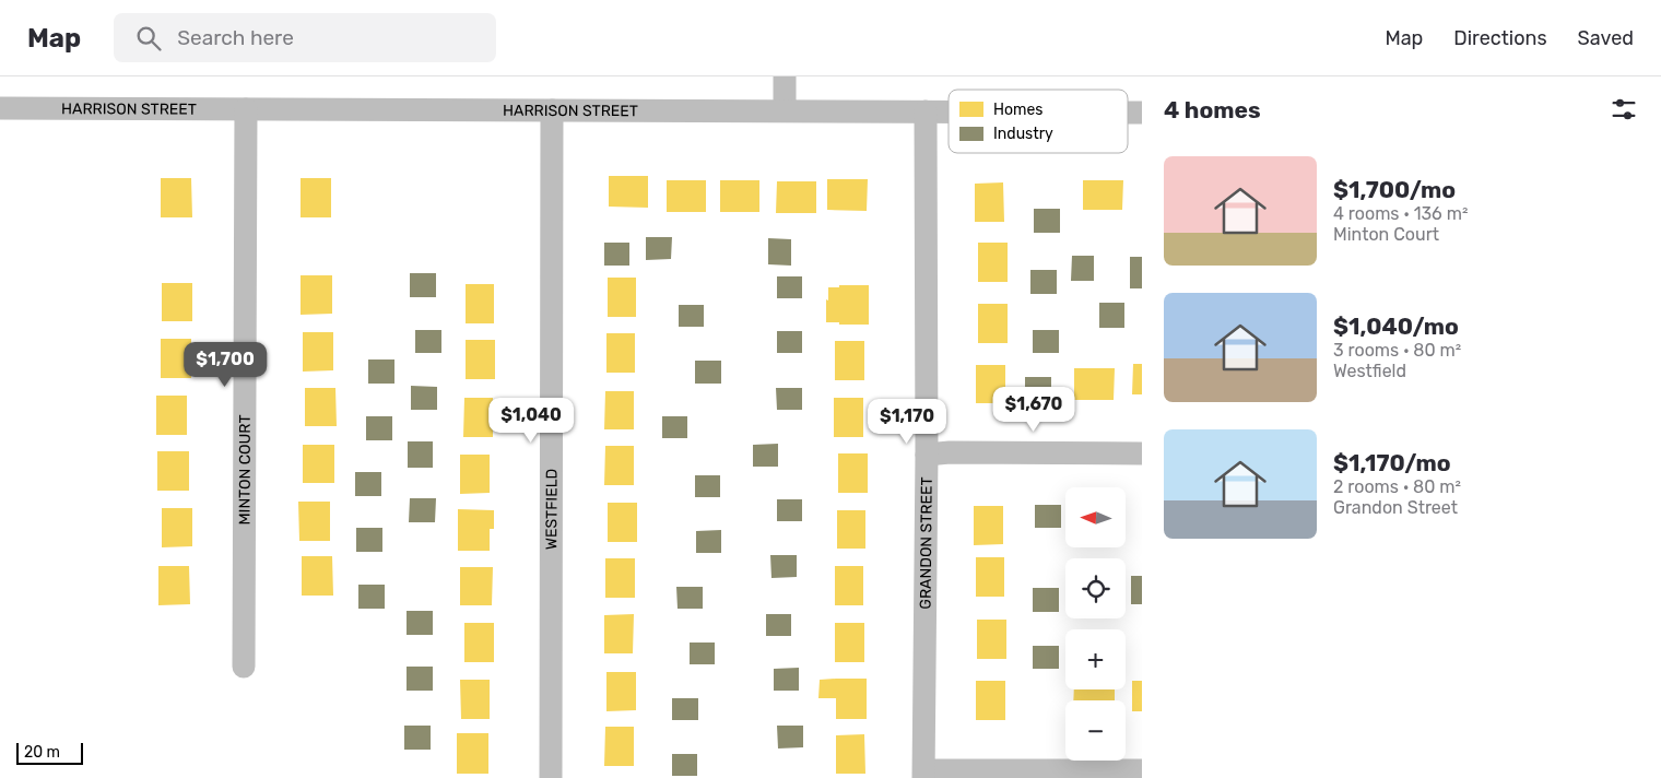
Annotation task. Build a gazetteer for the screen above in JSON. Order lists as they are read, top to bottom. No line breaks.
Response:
{"streets":{"street":["HARRISON STREET","MINTON COURT","WESTFIELD","GRANDON STREET"]},"crossings":[["HARRISON STREET","MINTON COURT"],["HARRISON STREET","WESTFIELD"],["HARRISON STREET","GRANDON STREET"]],"legend":["Homes","Industry"],"scale_bar":"20 m","north":"left","page":{"header":"Map","search":"Search here","nav":["Map","Directions","Saved"],"heading":"4 homes","list":[{"name":"$1,700/mo","note":"4 rooms · 136 m² · Minton Court"},{"name":"$1,040/mo","note":"3 rooms · 80 m² · Westfield"},{"name":"$1,170/mo","note":"2 rooms · 80 m² · Grandon Street"}],"price":["$1,700","$1,670","$1,040","$1,170"],"map_buttons":["+","−"],"scale":"20 m"}}
